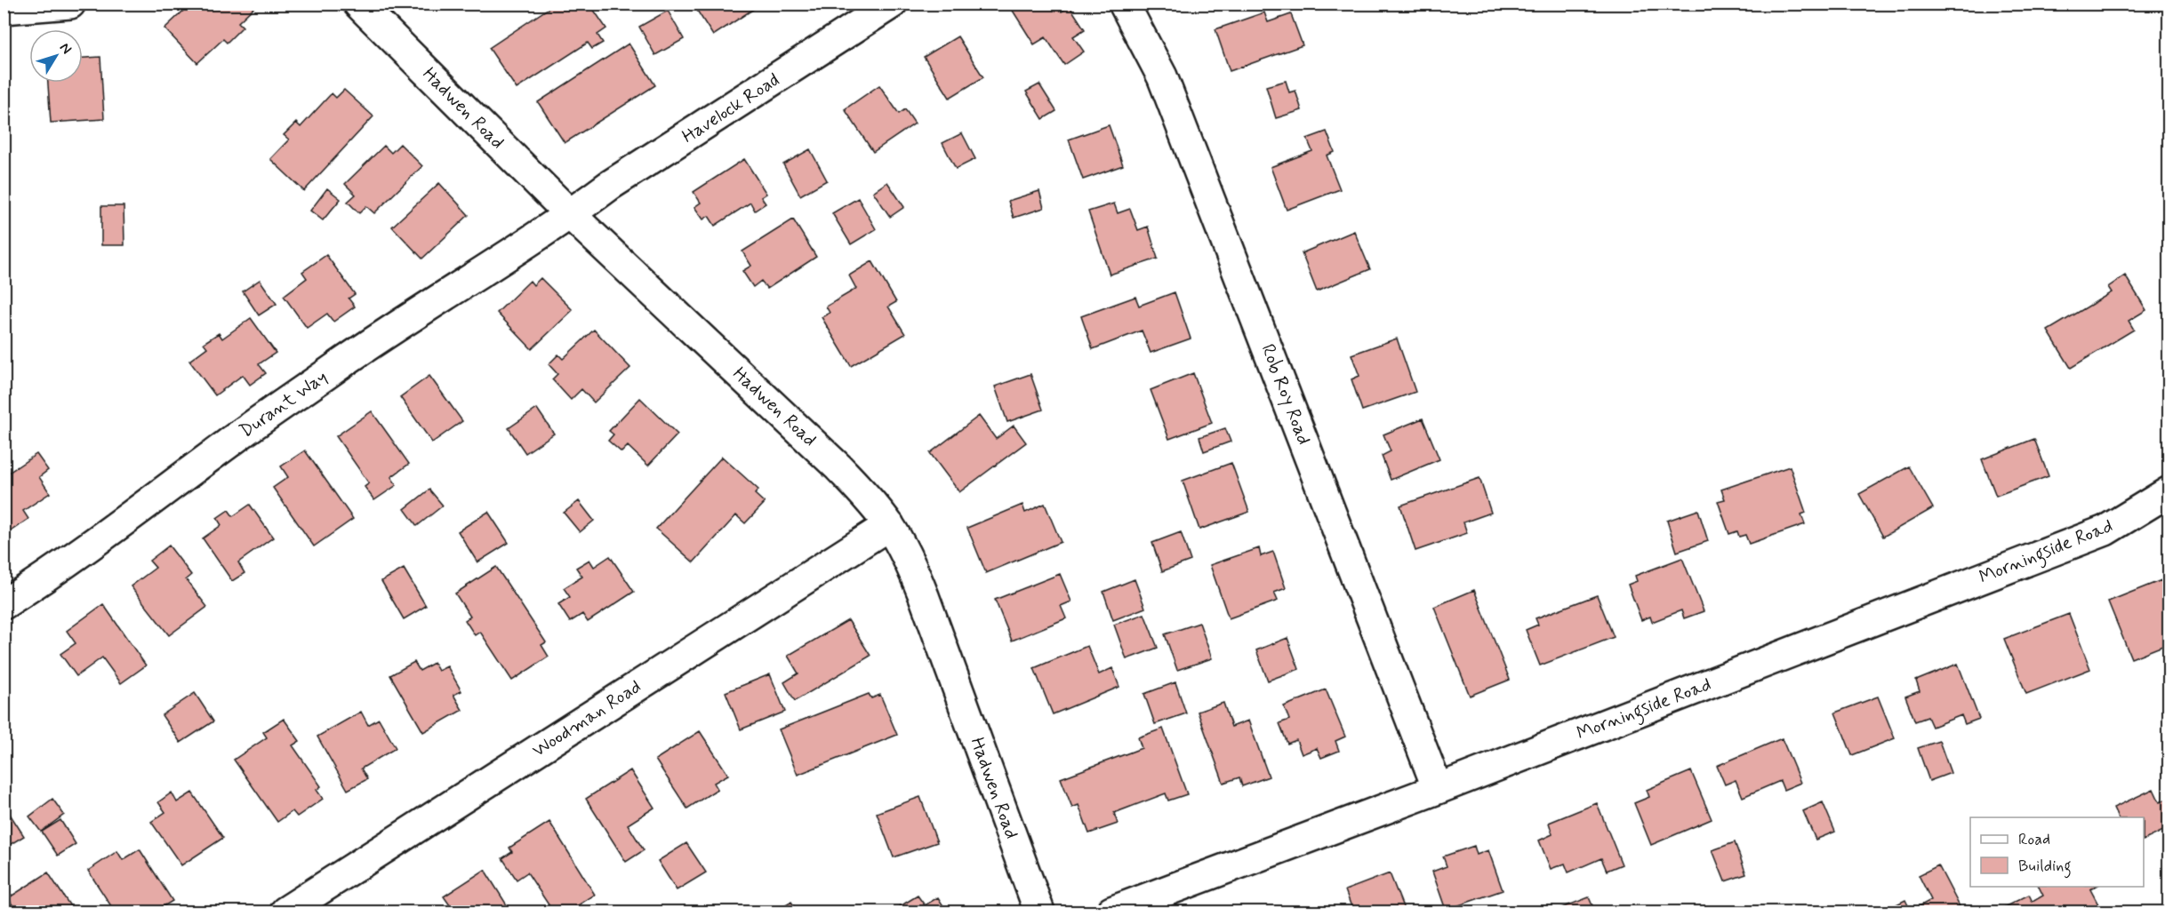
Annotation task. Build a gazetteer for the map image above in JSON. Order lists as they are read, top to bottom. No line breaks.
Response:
{"streets":{"street":["Hadwen Road","Havelock Road","Rob Roy Road","Durant Way","Morningside Road","Woodman Road"]},"crossings":[["Hadwen Road","Havelock Road"],["Hadwen Road","Durant Way"],["Hadwen Road","Woodman Road"],["Havelock Road","Durant Way"],["Rob Roy Road","Morningside Road"]],"legend":["Road","Building"],"north":"top right"}
